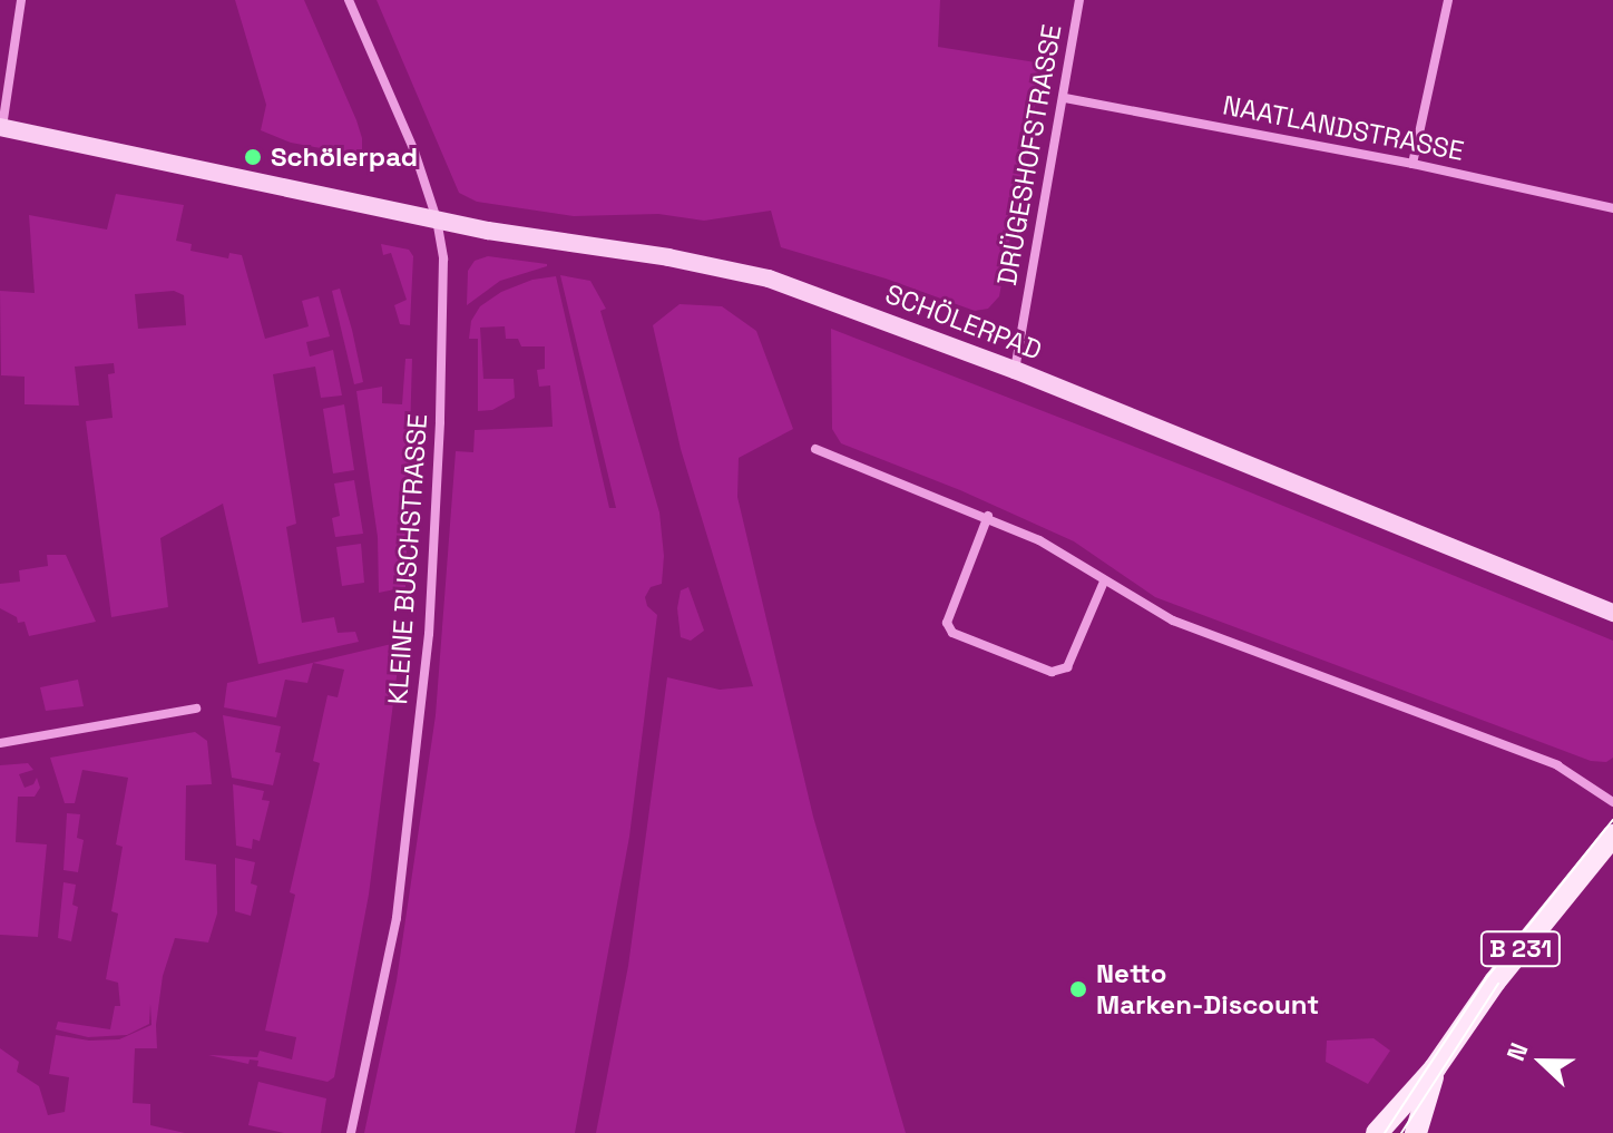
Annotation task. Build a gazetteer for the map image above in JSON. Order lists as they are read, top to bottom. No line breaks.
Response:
{"streets":{"main road":["B 231"],"street":["NAATLANDSTRASSE","DRÜGESHOFSTRASSE","SCHÖLERPAD","KLEINE BUSCHSTRASSE"]},"crossings":[["NAATLANDSTRASSE","DRÜGESHOFSTRASSE"],["DRÜGESHOFSTRASSE","SCHÖLERPAD"],["SCHÖLERPAD","KLEINE BUSCHSTRASSE"]],"places":["Schölerpad","Netto Marken-Discount"],"north":"left"}
